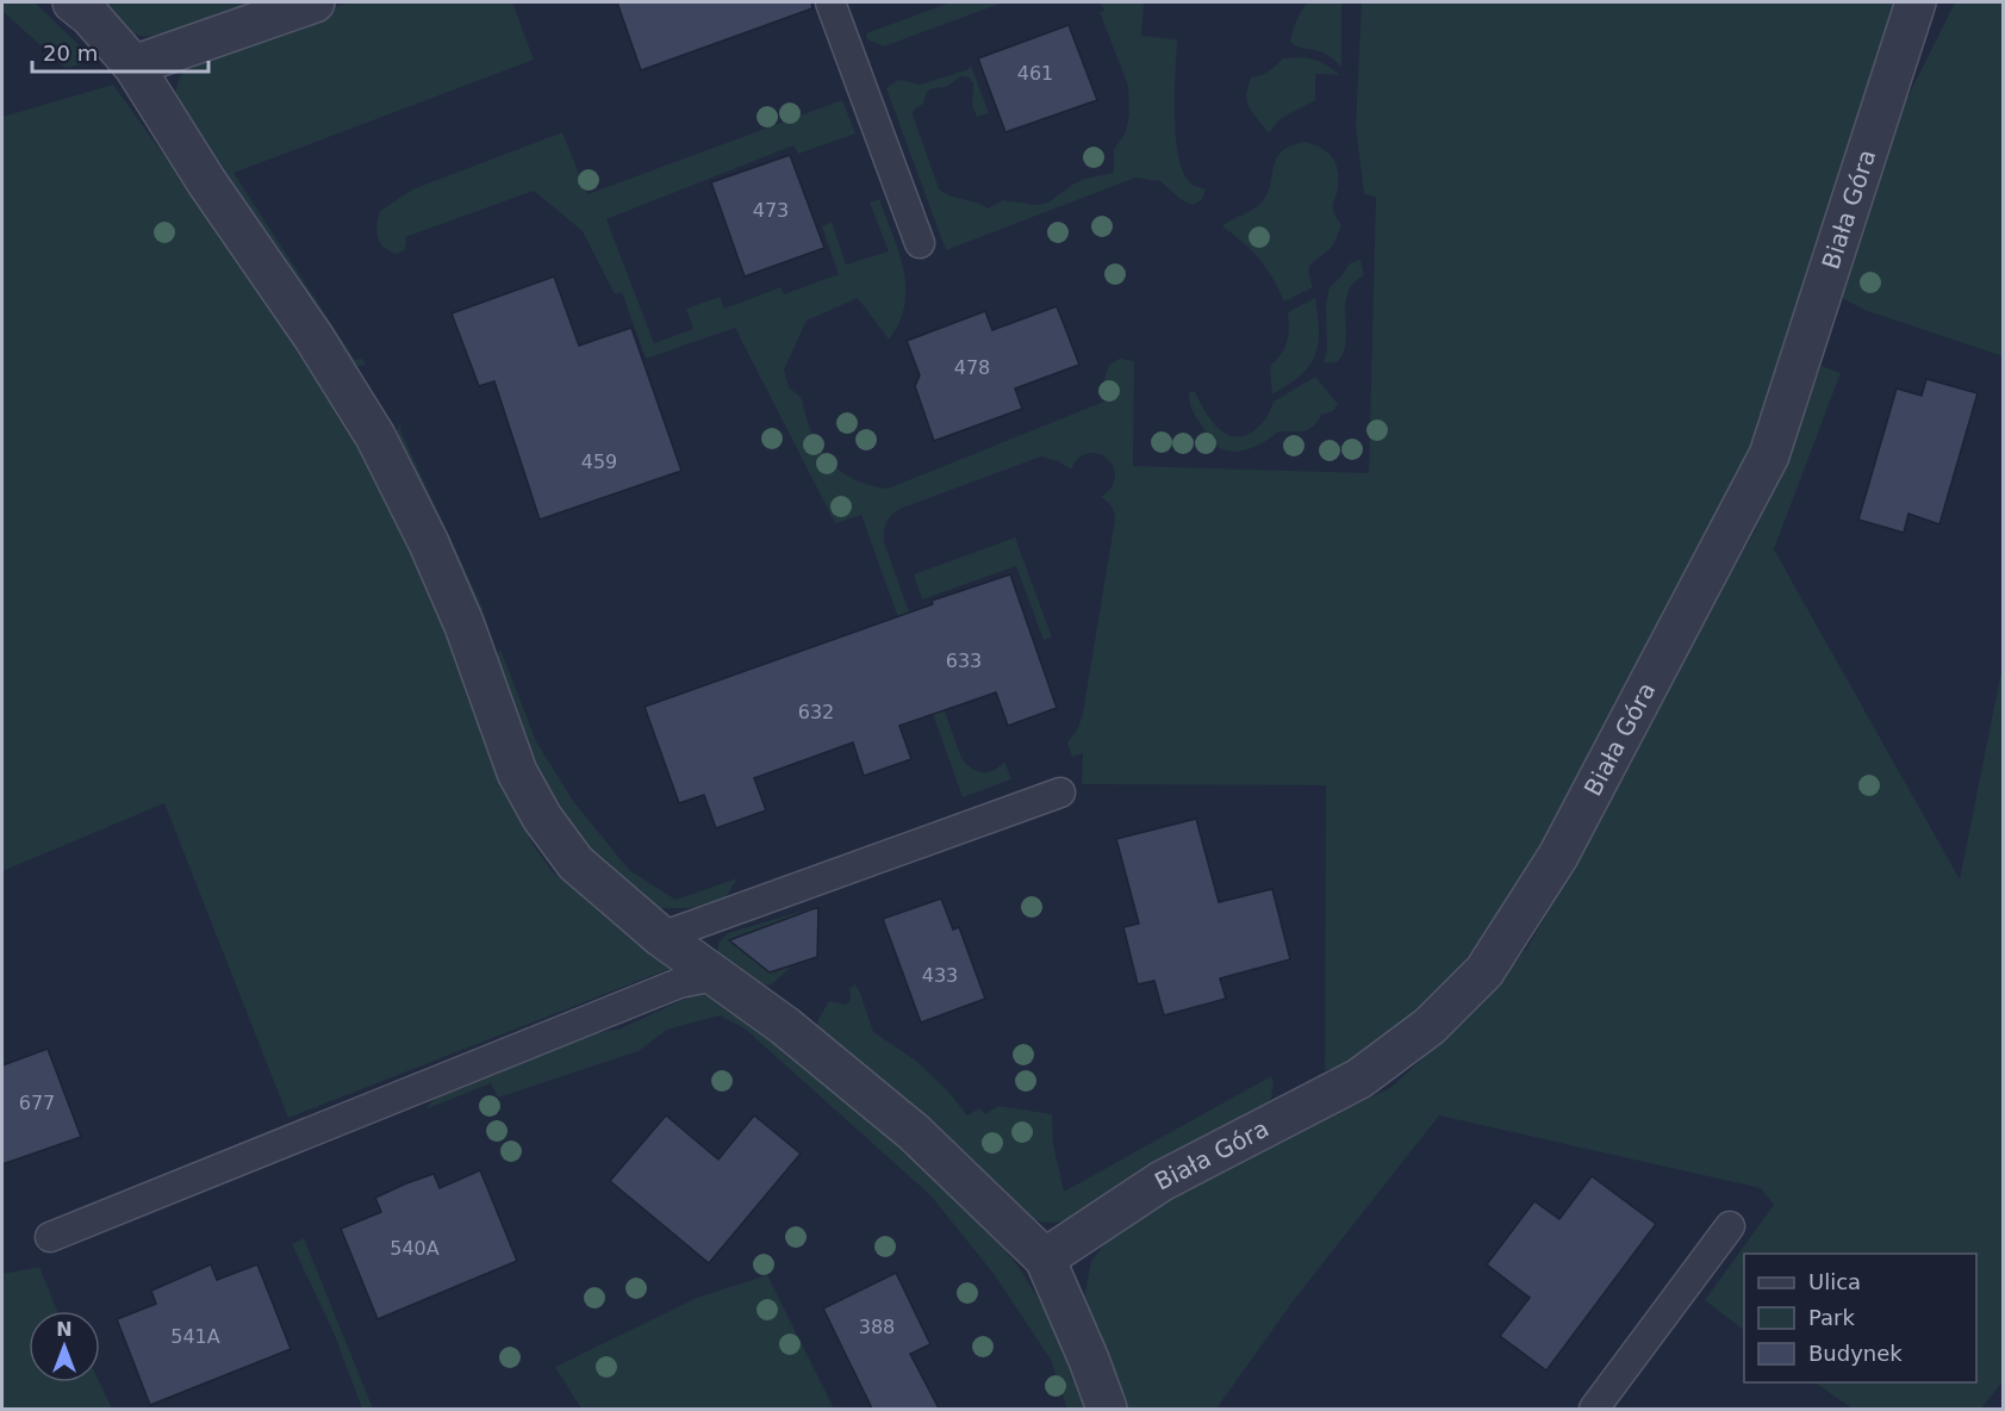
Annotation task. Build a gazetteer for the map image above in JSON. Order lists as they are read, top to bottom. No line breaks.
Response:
{"streets":{"street":["Biała Góra"]},"house_numbers":["461","473","478","459","633","632","433","677","540A","388","541A"],"legend":["Ulica","Park","Budynek"],"scale_bar":"20 m","north":"top"}
